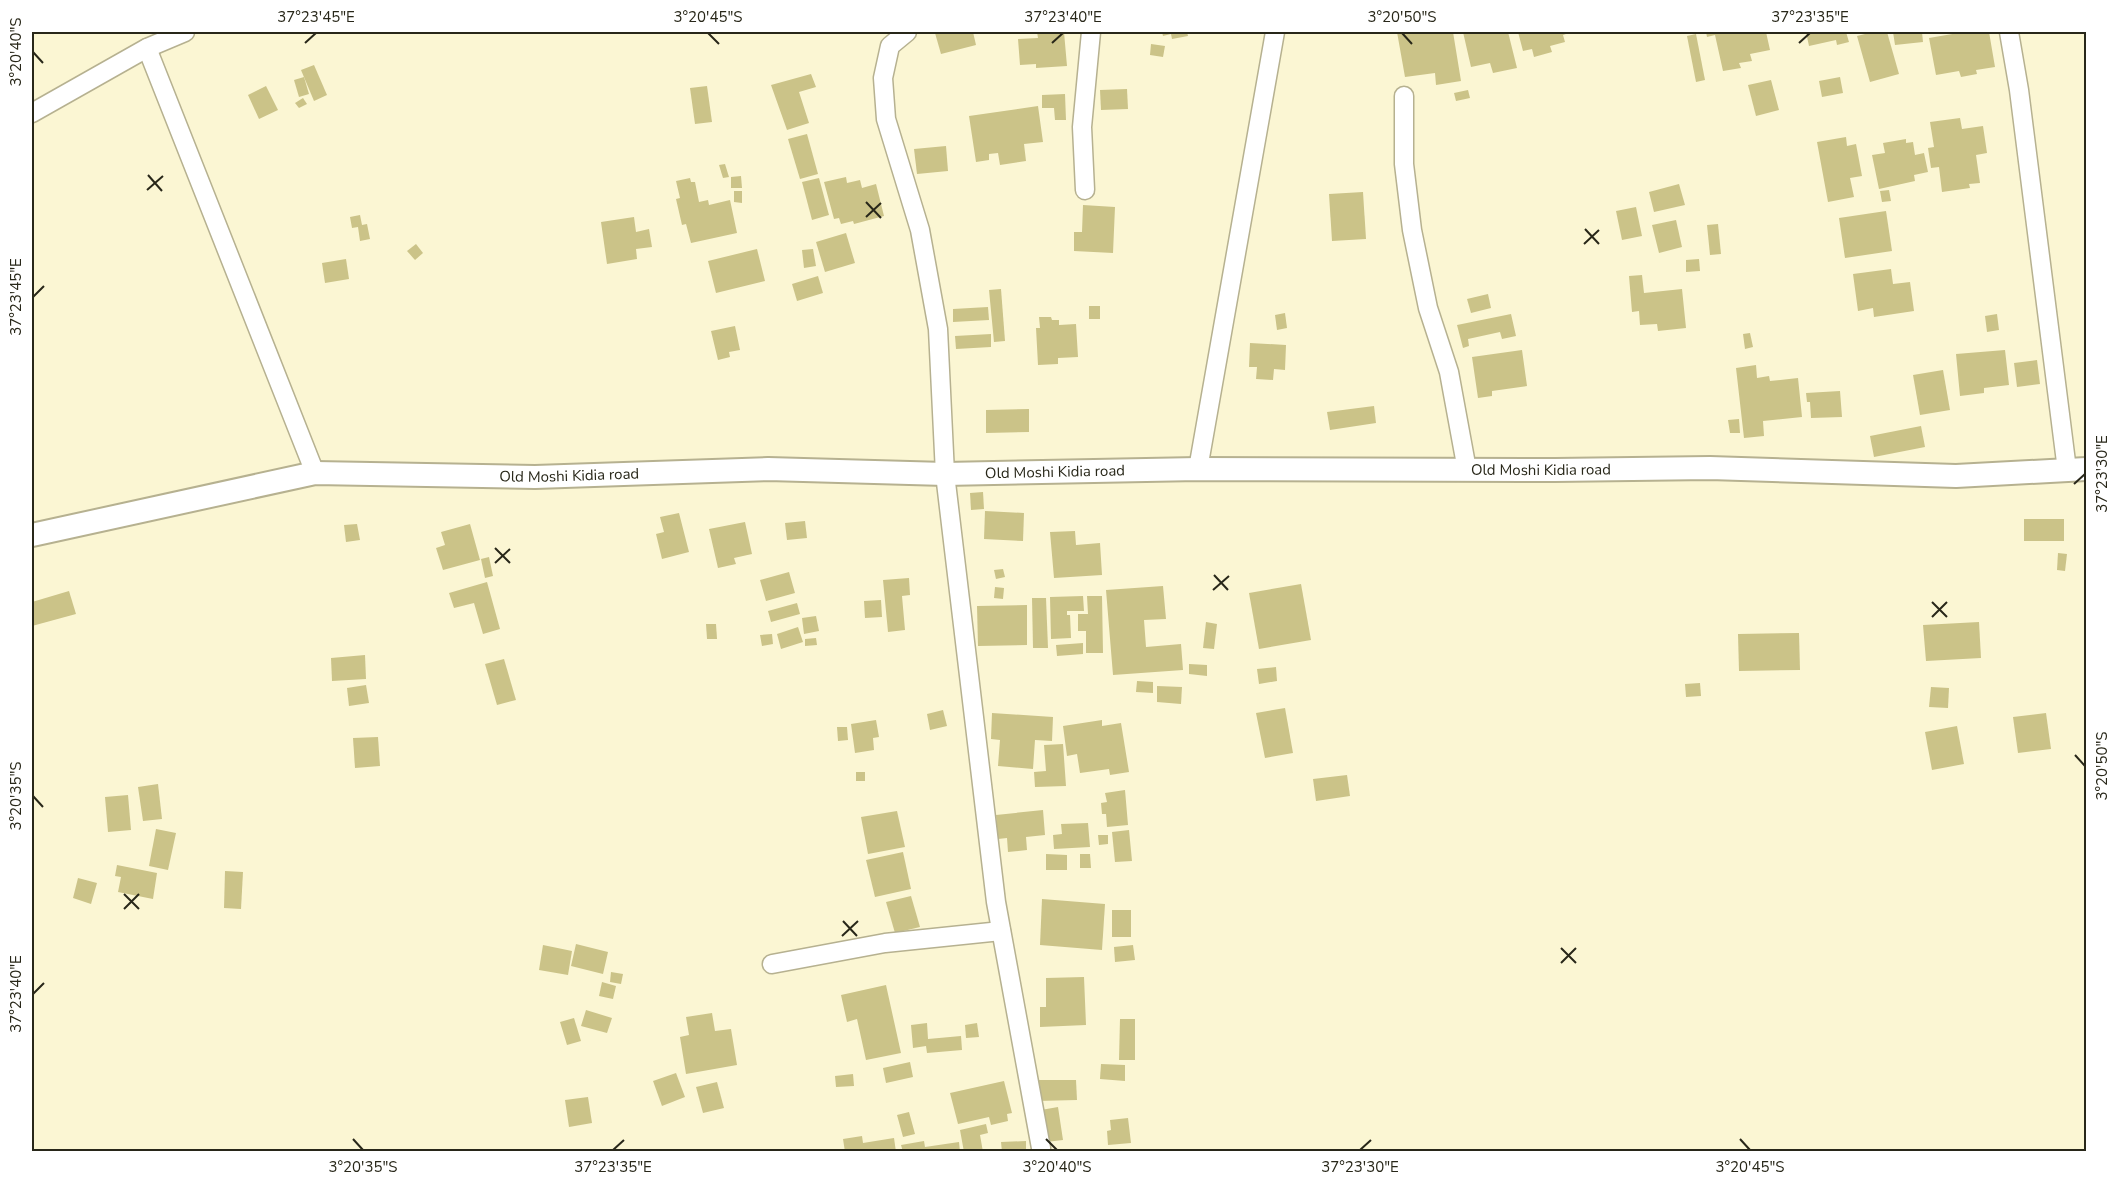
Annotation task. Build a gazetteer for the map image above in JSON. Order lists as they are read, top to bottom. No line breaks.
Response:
{"streets":{"street":["Old Moshi Kidia road"]},"coordinates":["37°23'45\"E","3°20'45\"S","37°23'40\"E","3°20'50\"S","37°23'35\"E","3°20'40\"S","37°23'30\"E","3°20'35\"S"]}
